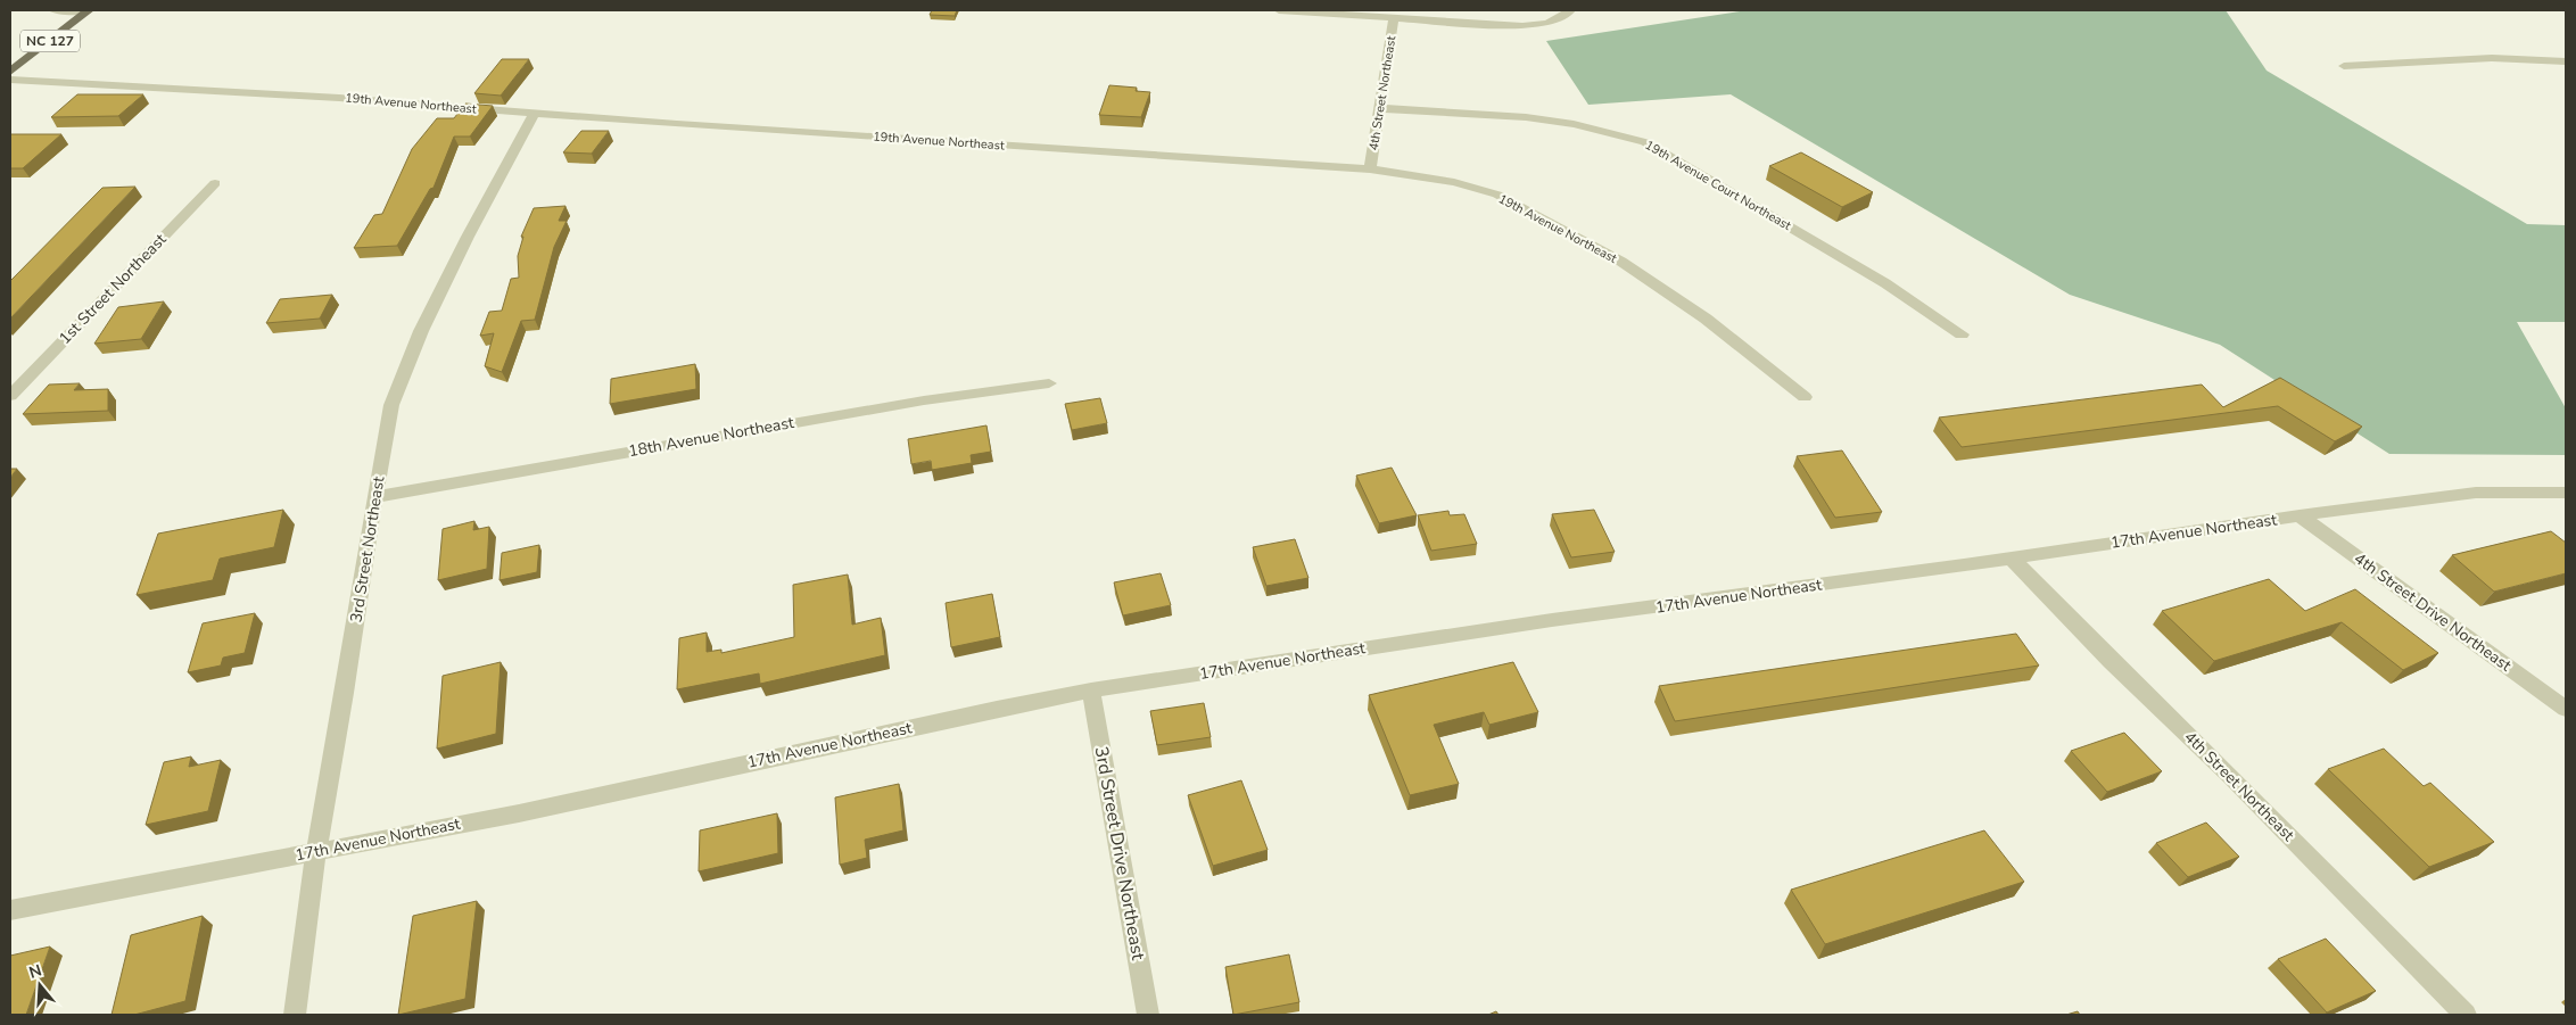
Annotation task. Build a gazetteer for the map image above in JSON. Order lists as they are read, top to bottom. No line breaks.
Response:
{"streets":{"main road":["NC 127"],"street":["4th Street Northeast","19th Avenue Northeast","19th Avenue Court Northeast","1st Street Northeast","18th Avenue Northeast","17th Avenue Northeast","3rd Street Northeast","4th Street Drive Northeast","3rd Street Drive Northeast"]},"crossings":[["4th Street Northeast","19th Avenue Northeast"],["4th Street Northeast","19th Avenue Court Northeast"],["4th Street Northeast","17th Avenue Northeast"],["19th Avenue Northeast","3rd Street Northeast"],["18th Avenue Northeast","3rd Street Northeast"],["17th Avenue Northeast","3rd Street Northeast"],["17th Avenue Northeast","4th Street Drive Northeast"],["17th Avenue Northeast","3rd Street Drive Northeast"]],"north":"top"}
